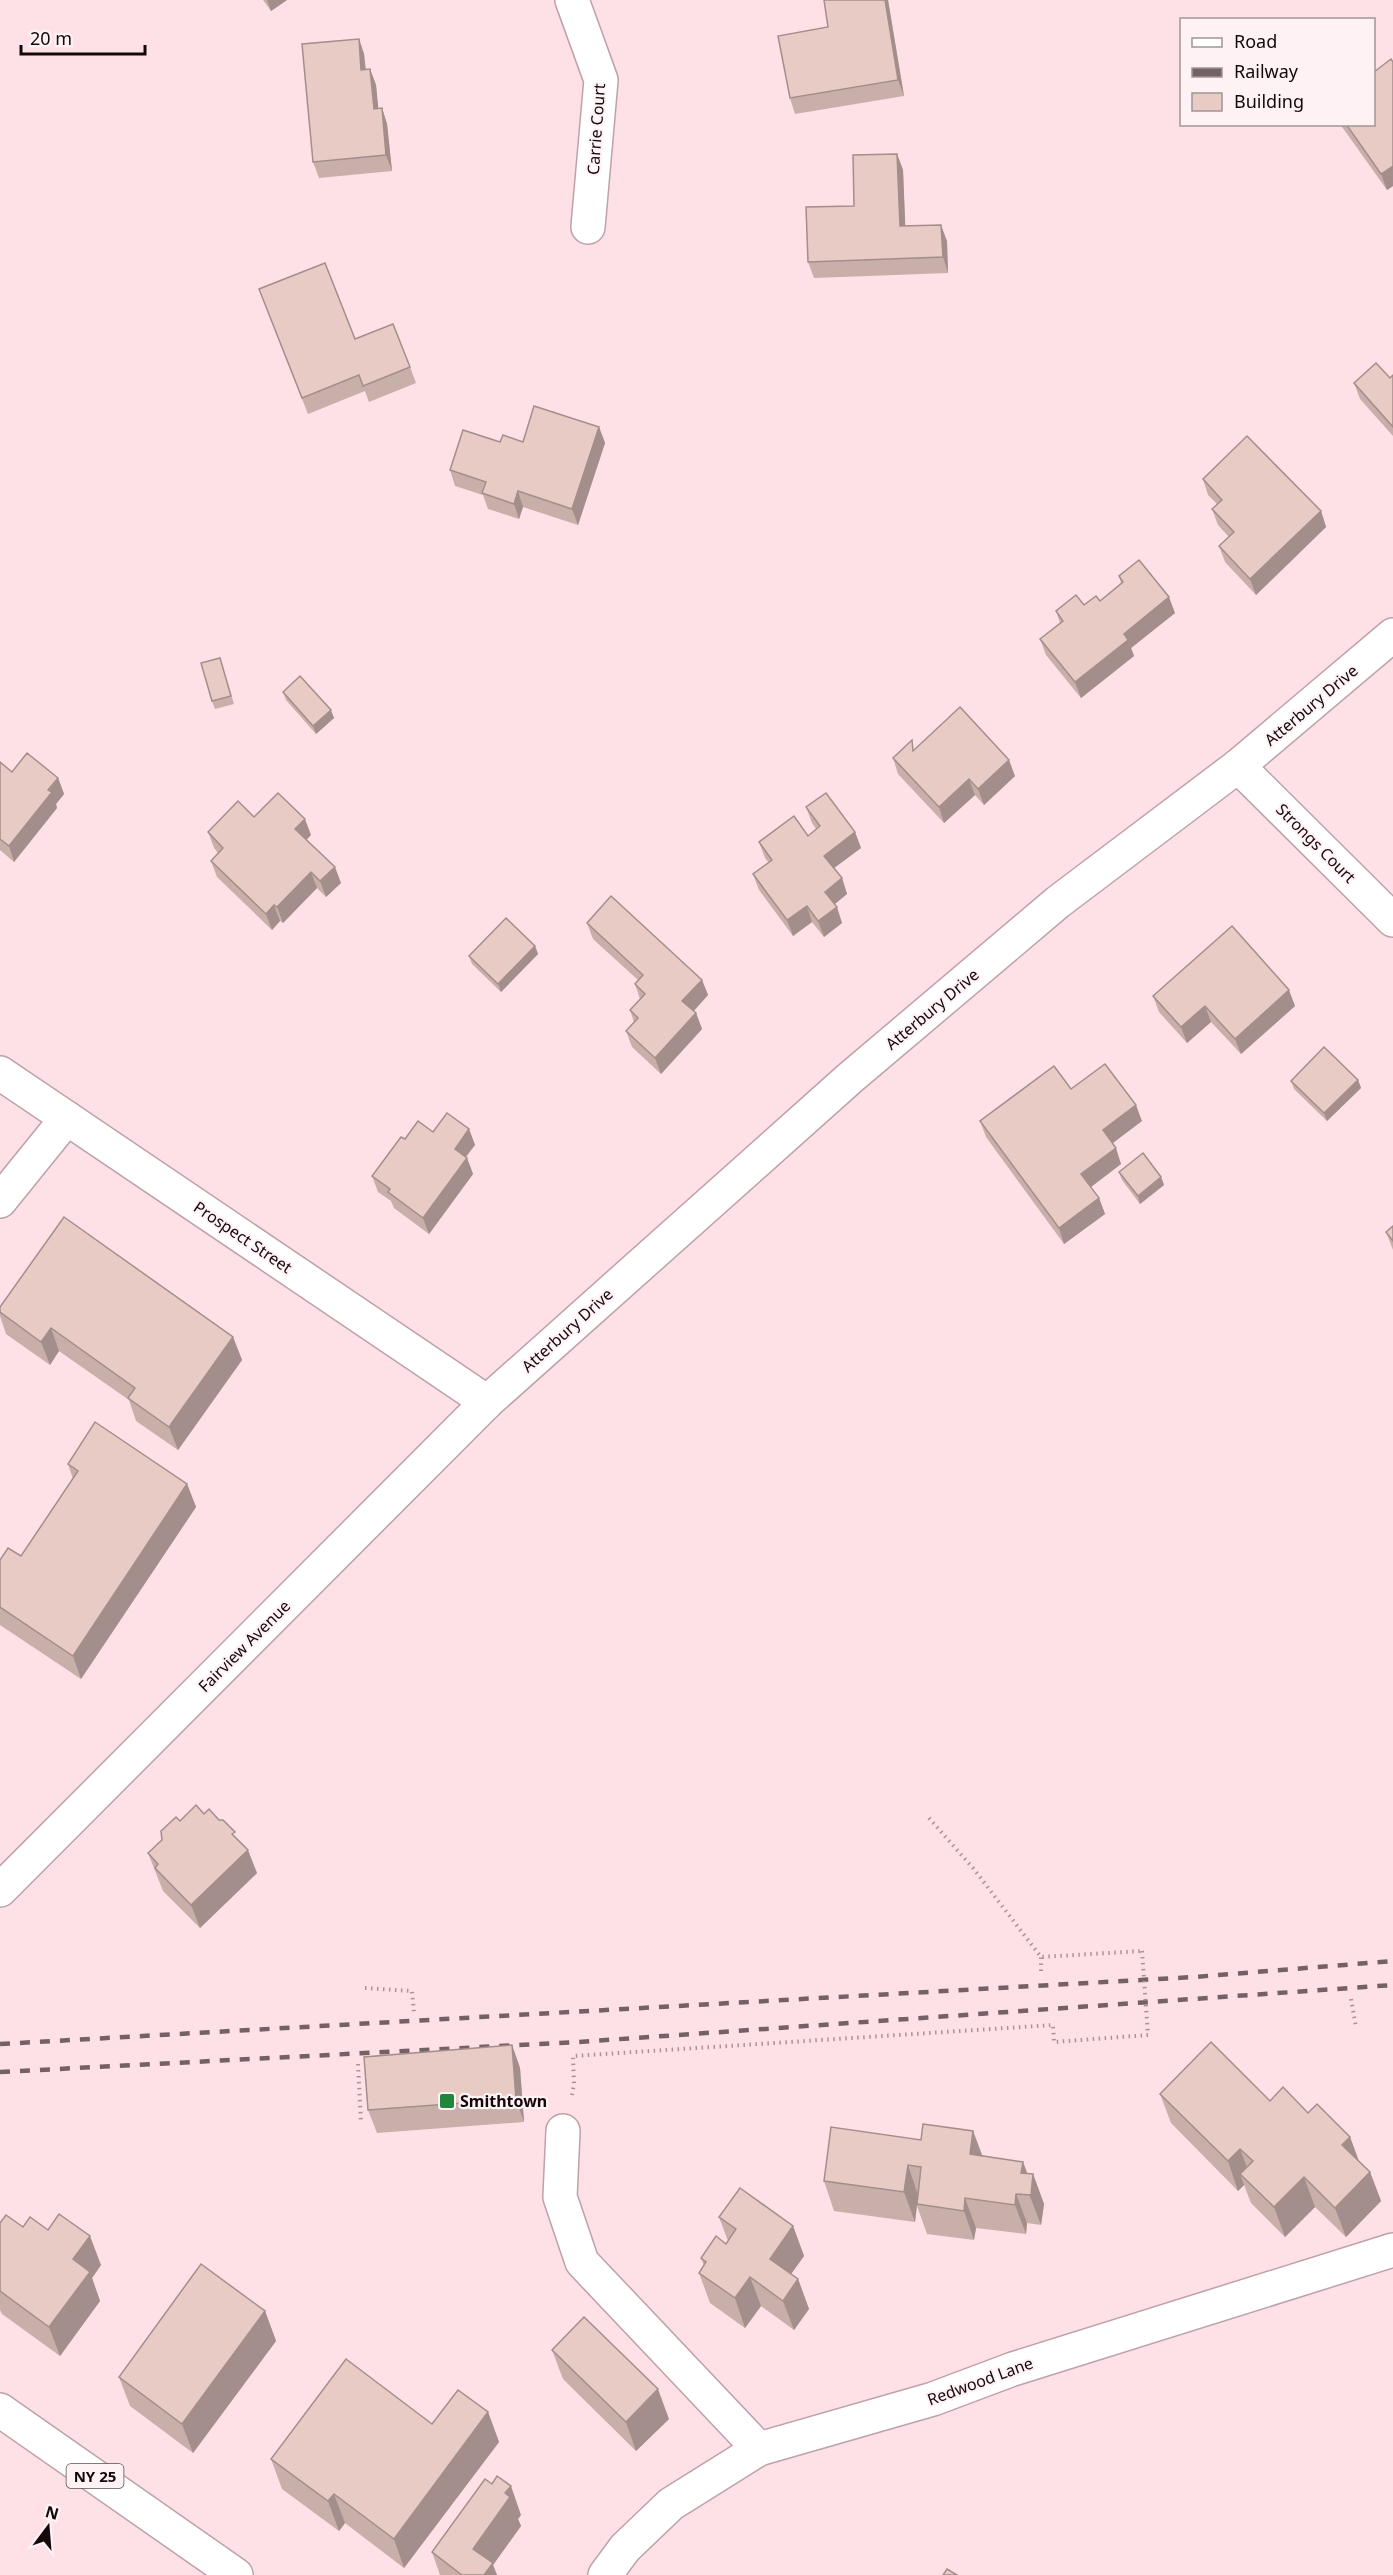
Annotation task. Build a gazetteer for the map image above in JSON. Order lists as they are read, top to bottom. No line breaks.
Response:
{"streets":{"street":["Carrie Court","Atterbury Drive","Strongs Court","Prospect Street","Fairview Avenue","Redwood Lane","NY 25"]},"crossings":[["Atterbury Drive","Strongs Court"],["Atterbury Drive","Prospect Street"],["Atterbury Drive","Fairview Avenue"],["Prospect Street","Fairview Avenue"]],"places":{"transit":["Smithtown"]},"legend":["Road","Railway","Building"],"scale_bar":"20 m","north":"top"}
